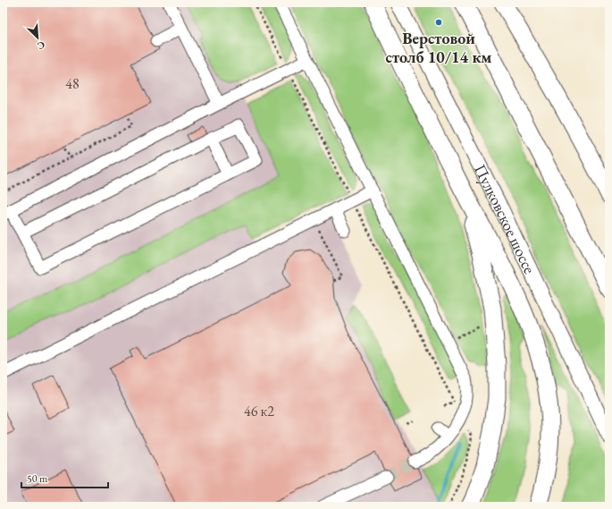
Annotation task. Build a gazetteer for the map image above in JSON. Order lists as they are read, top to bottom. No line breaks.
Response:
{"streets":{"main road":["Пулковское шоссе"]},"places":["Верстовой столб 10/14 км"],"house_numbers":["48","46 к2"],"scale_bar":"50 m","north":"bottom right"}
